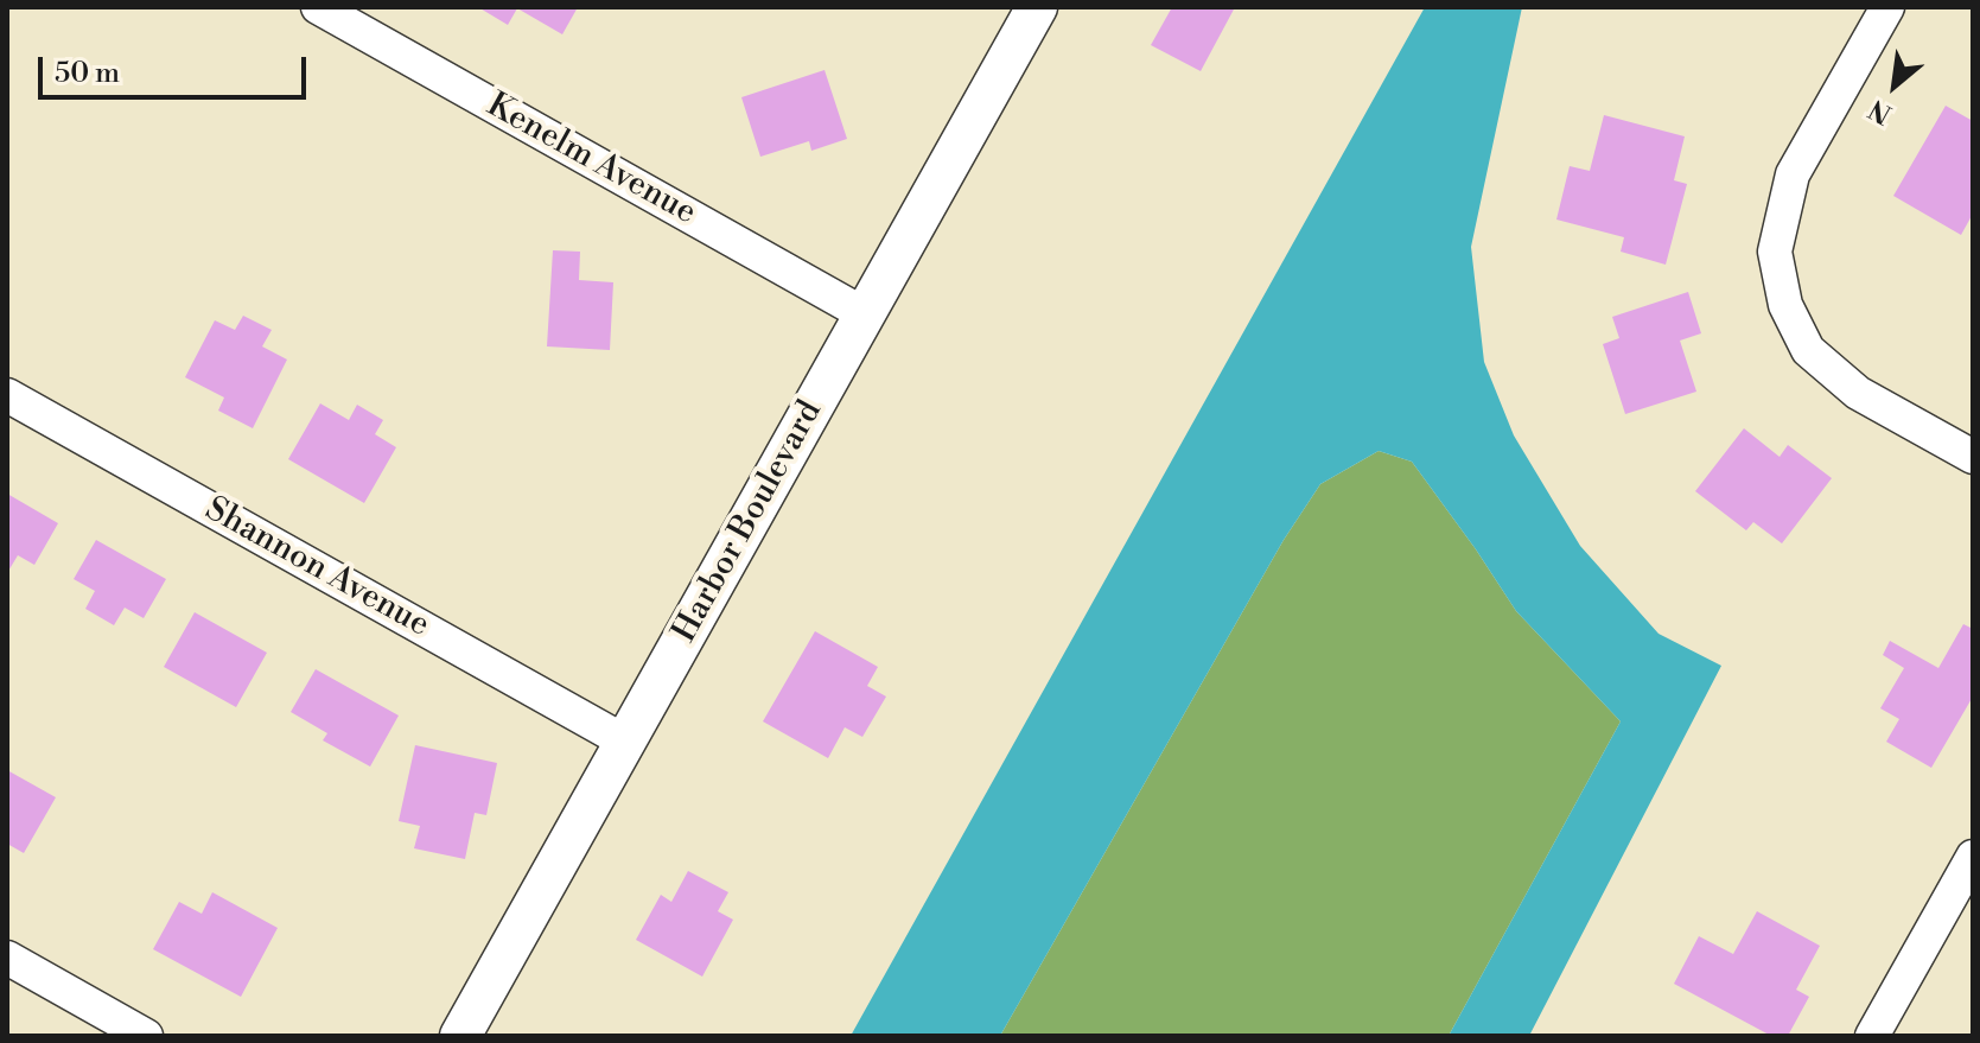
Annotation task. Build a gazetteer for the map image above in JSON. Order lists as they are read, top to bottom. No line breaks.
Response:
{"streets":{"street":["Kenelm Avenue","Harbor Boulevard","Shannon Avenue"]},"crossings":[["Kenelm Avenue","Harbor Boulevard"],["Harbor Boulevard","Shannon Avenue"]],"scale_bar":"50 m","north":"bottom left"}
